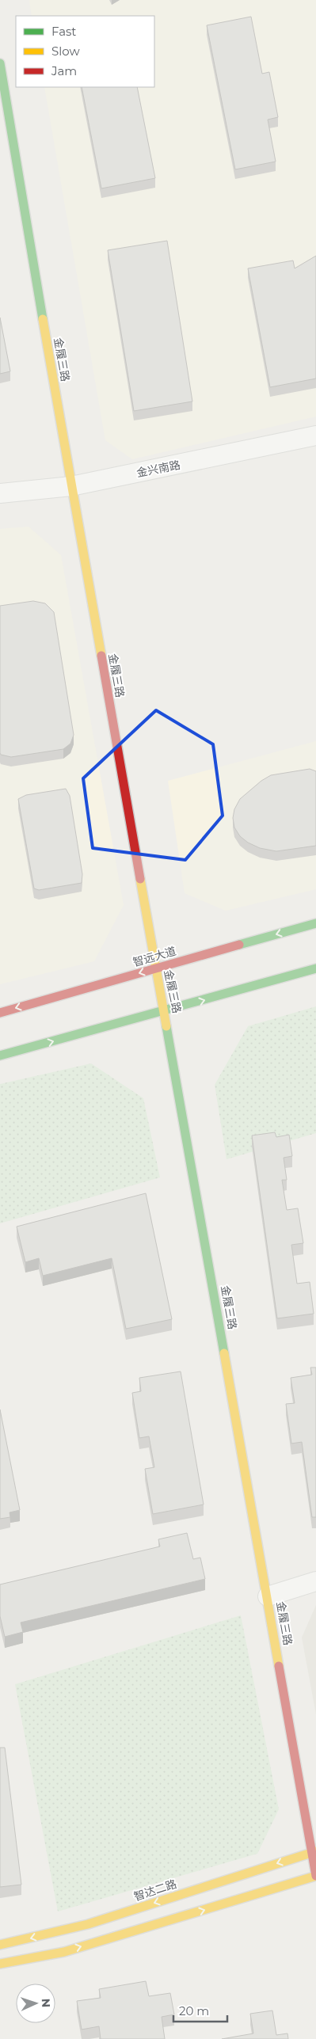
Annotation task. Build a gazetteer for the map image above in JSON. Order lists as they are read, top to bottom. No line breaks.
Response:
{"streets":{"street":["金履三路","金兴南路","智远大道","智达二路"]},"crossings":[["金履三路","金兴南路"],["金履三路","智远大道"],["金履三路","智达二路"]],"legend":["Fast","Slow","Jam"],"scale_bar":"20 m","north":"right"}
